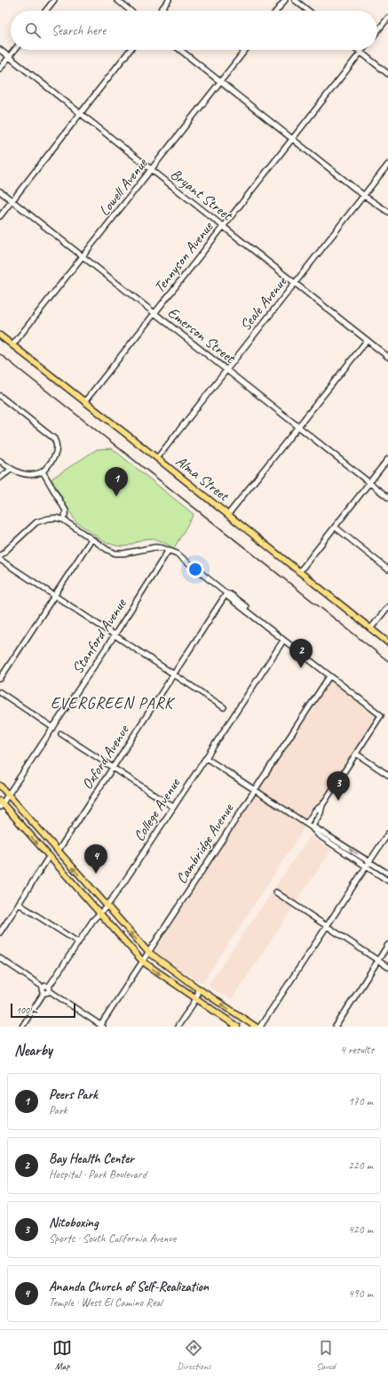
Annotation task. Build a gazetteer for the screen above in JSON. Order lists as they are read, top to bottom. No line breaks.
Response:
{"streets":{"main road":["Alma Street"],"street":["Lowell Avenue","Bryant Street","Tennyson Avenue","Seale Avenue","Emerson Street","Stanford Avenue","Oxford Avenue","College Avenue","Cambridge Avenue"]},"crossings":[["Lowell Avenue","Bryant Street"],["Lowell Avenue","Emerson Street"],["Lowell Avenue","Alma Street"],["Bryant Street","Tennyson Avenue"],["Bryant Street","Seale Avenue"],["Tennyson Avenue","Emerson Street"],["Tennyson Avenue","Alma Street"],["Seale Avenue","Emerson Street"],["Seale Avenue","Alma Street"]],"districts":["EVERGREEN PARK"],"scale_bar":"100 m","page":{"search":"Search here","pins":["1","2","3","4"],"scale":"100 m","heading":["Nearby","4 results"],"list":[{"mark":"1","name":"Peers Park","note":"Park","value":"170 m"},{"mark":"2","name":"Bay Health Center","note":"Hospital · Park Boulevard","value":"220 m"},{"mark":"3","name":"Nitoboxing","note":"Sports · South California Avenue","value":"420 m"},{"mark":"4","name":"Ananda Church of Self-Realization","note":"Temple · West El Camino Real","value":"490 m"}],"nav":["Map","Directions","Saved"]}}
